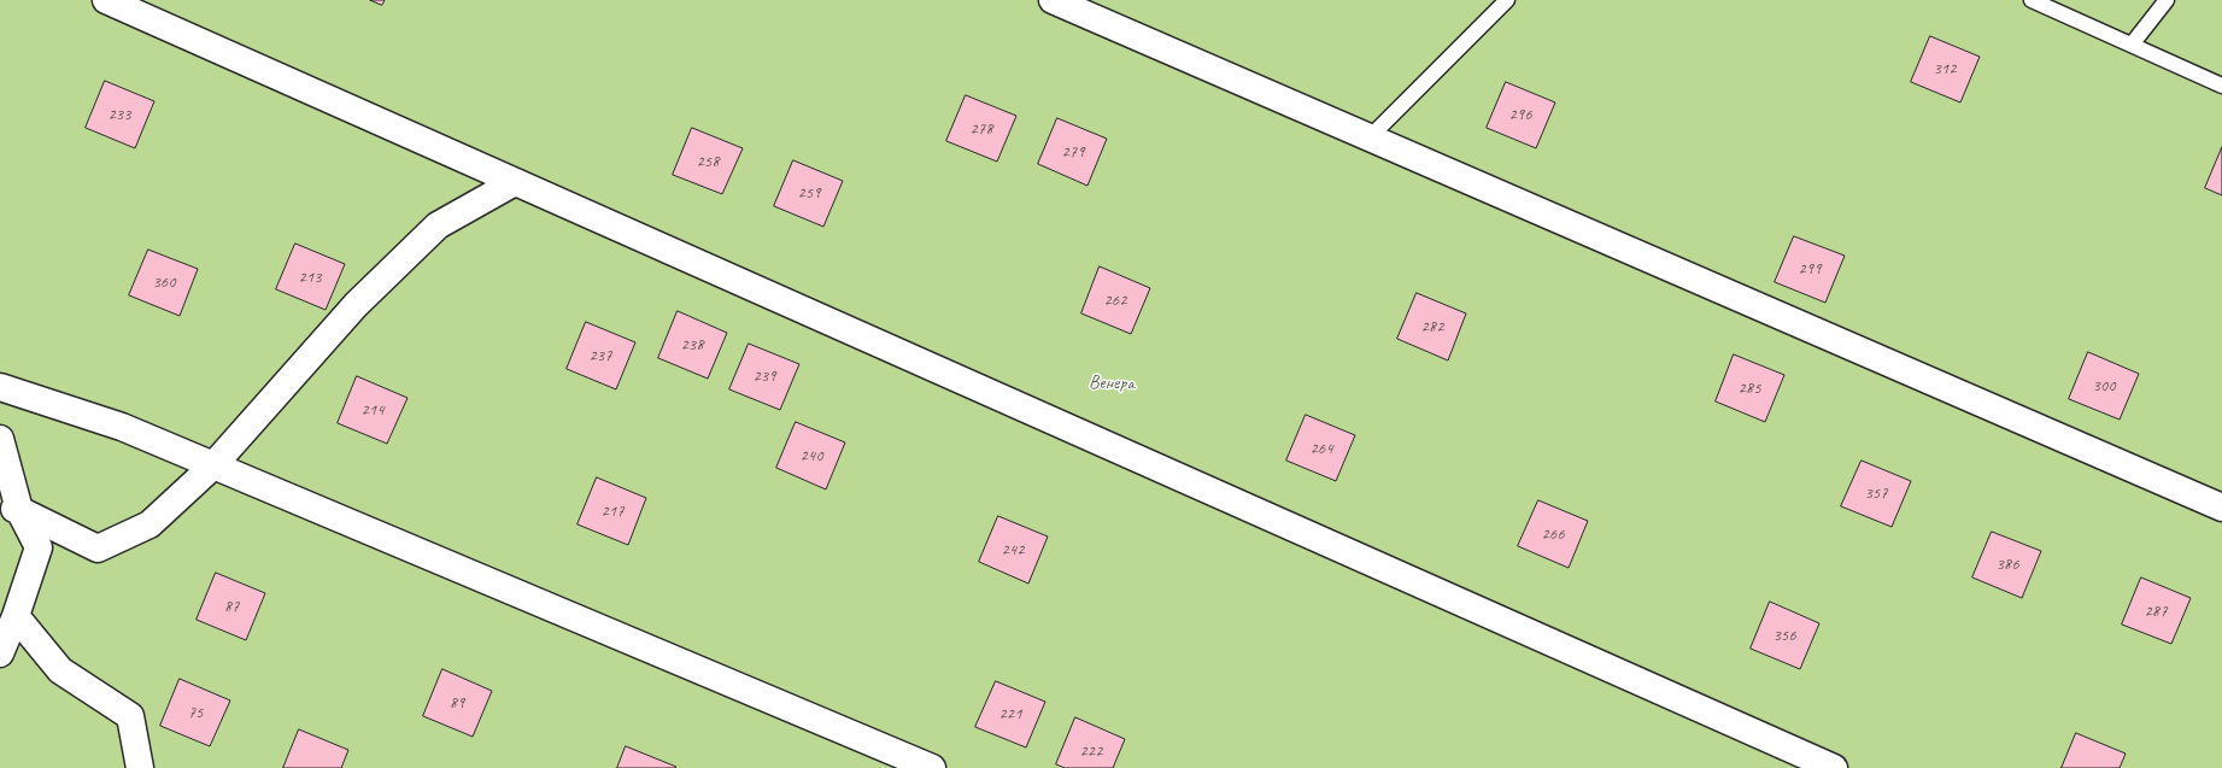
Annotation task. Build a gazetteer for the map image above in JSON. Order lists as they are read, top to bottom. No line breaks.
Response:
{"parks":["Венера"],"house_numbers":["312","233","296","278","279","258","259","299","213","360","262","282","238","237","239","300","285","214","264","240","357","217","266","242","386","87","287","356","89","75","221","222"]}
